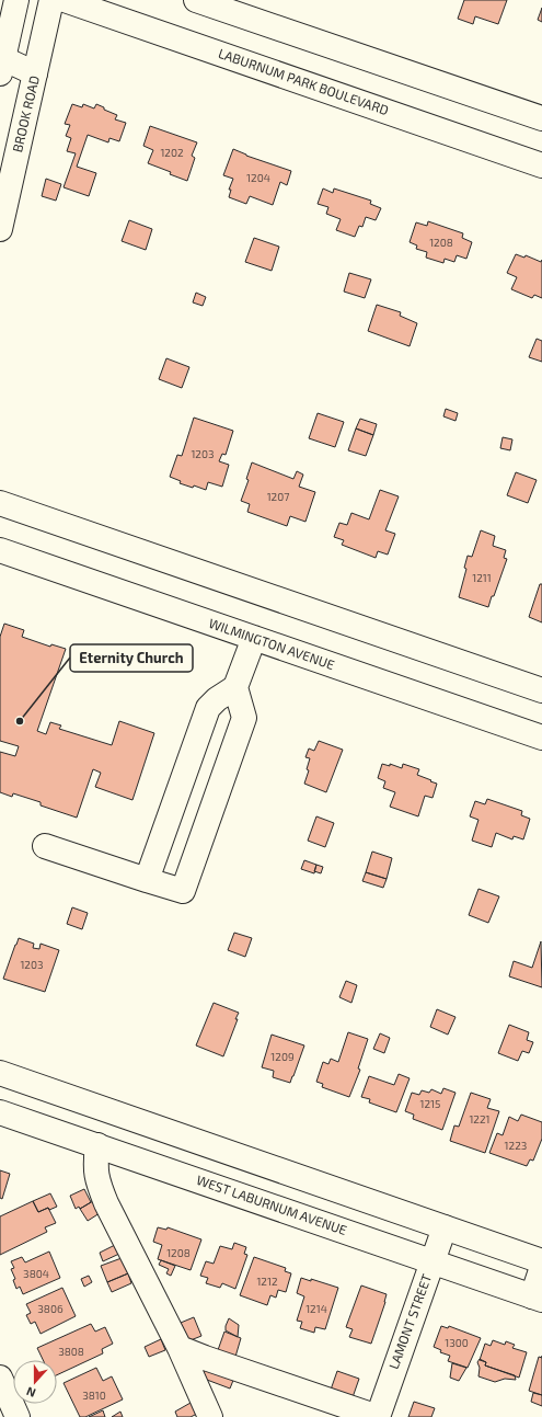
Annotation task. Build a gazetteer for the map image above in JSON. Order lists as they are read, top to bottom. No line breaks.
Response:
{"streets":{"street":["LABURNUM PARK BOULEVARD","BROOK ROAD","WILMINGTON AVENUE","WEST LABURNUM AVENUE","LAMONT STREET"]},"crossings":[["WEST LABURNUM AVENUE","LAMONT STREET"]],"places":["Eternity Church"],"house_numbers":["1202","1204","1208","1203","1207","1211","1203","1209","1215","1221","1223","1208","3804","1212","3806","1214","1300","3808","3810"],"north":"bottom"}
